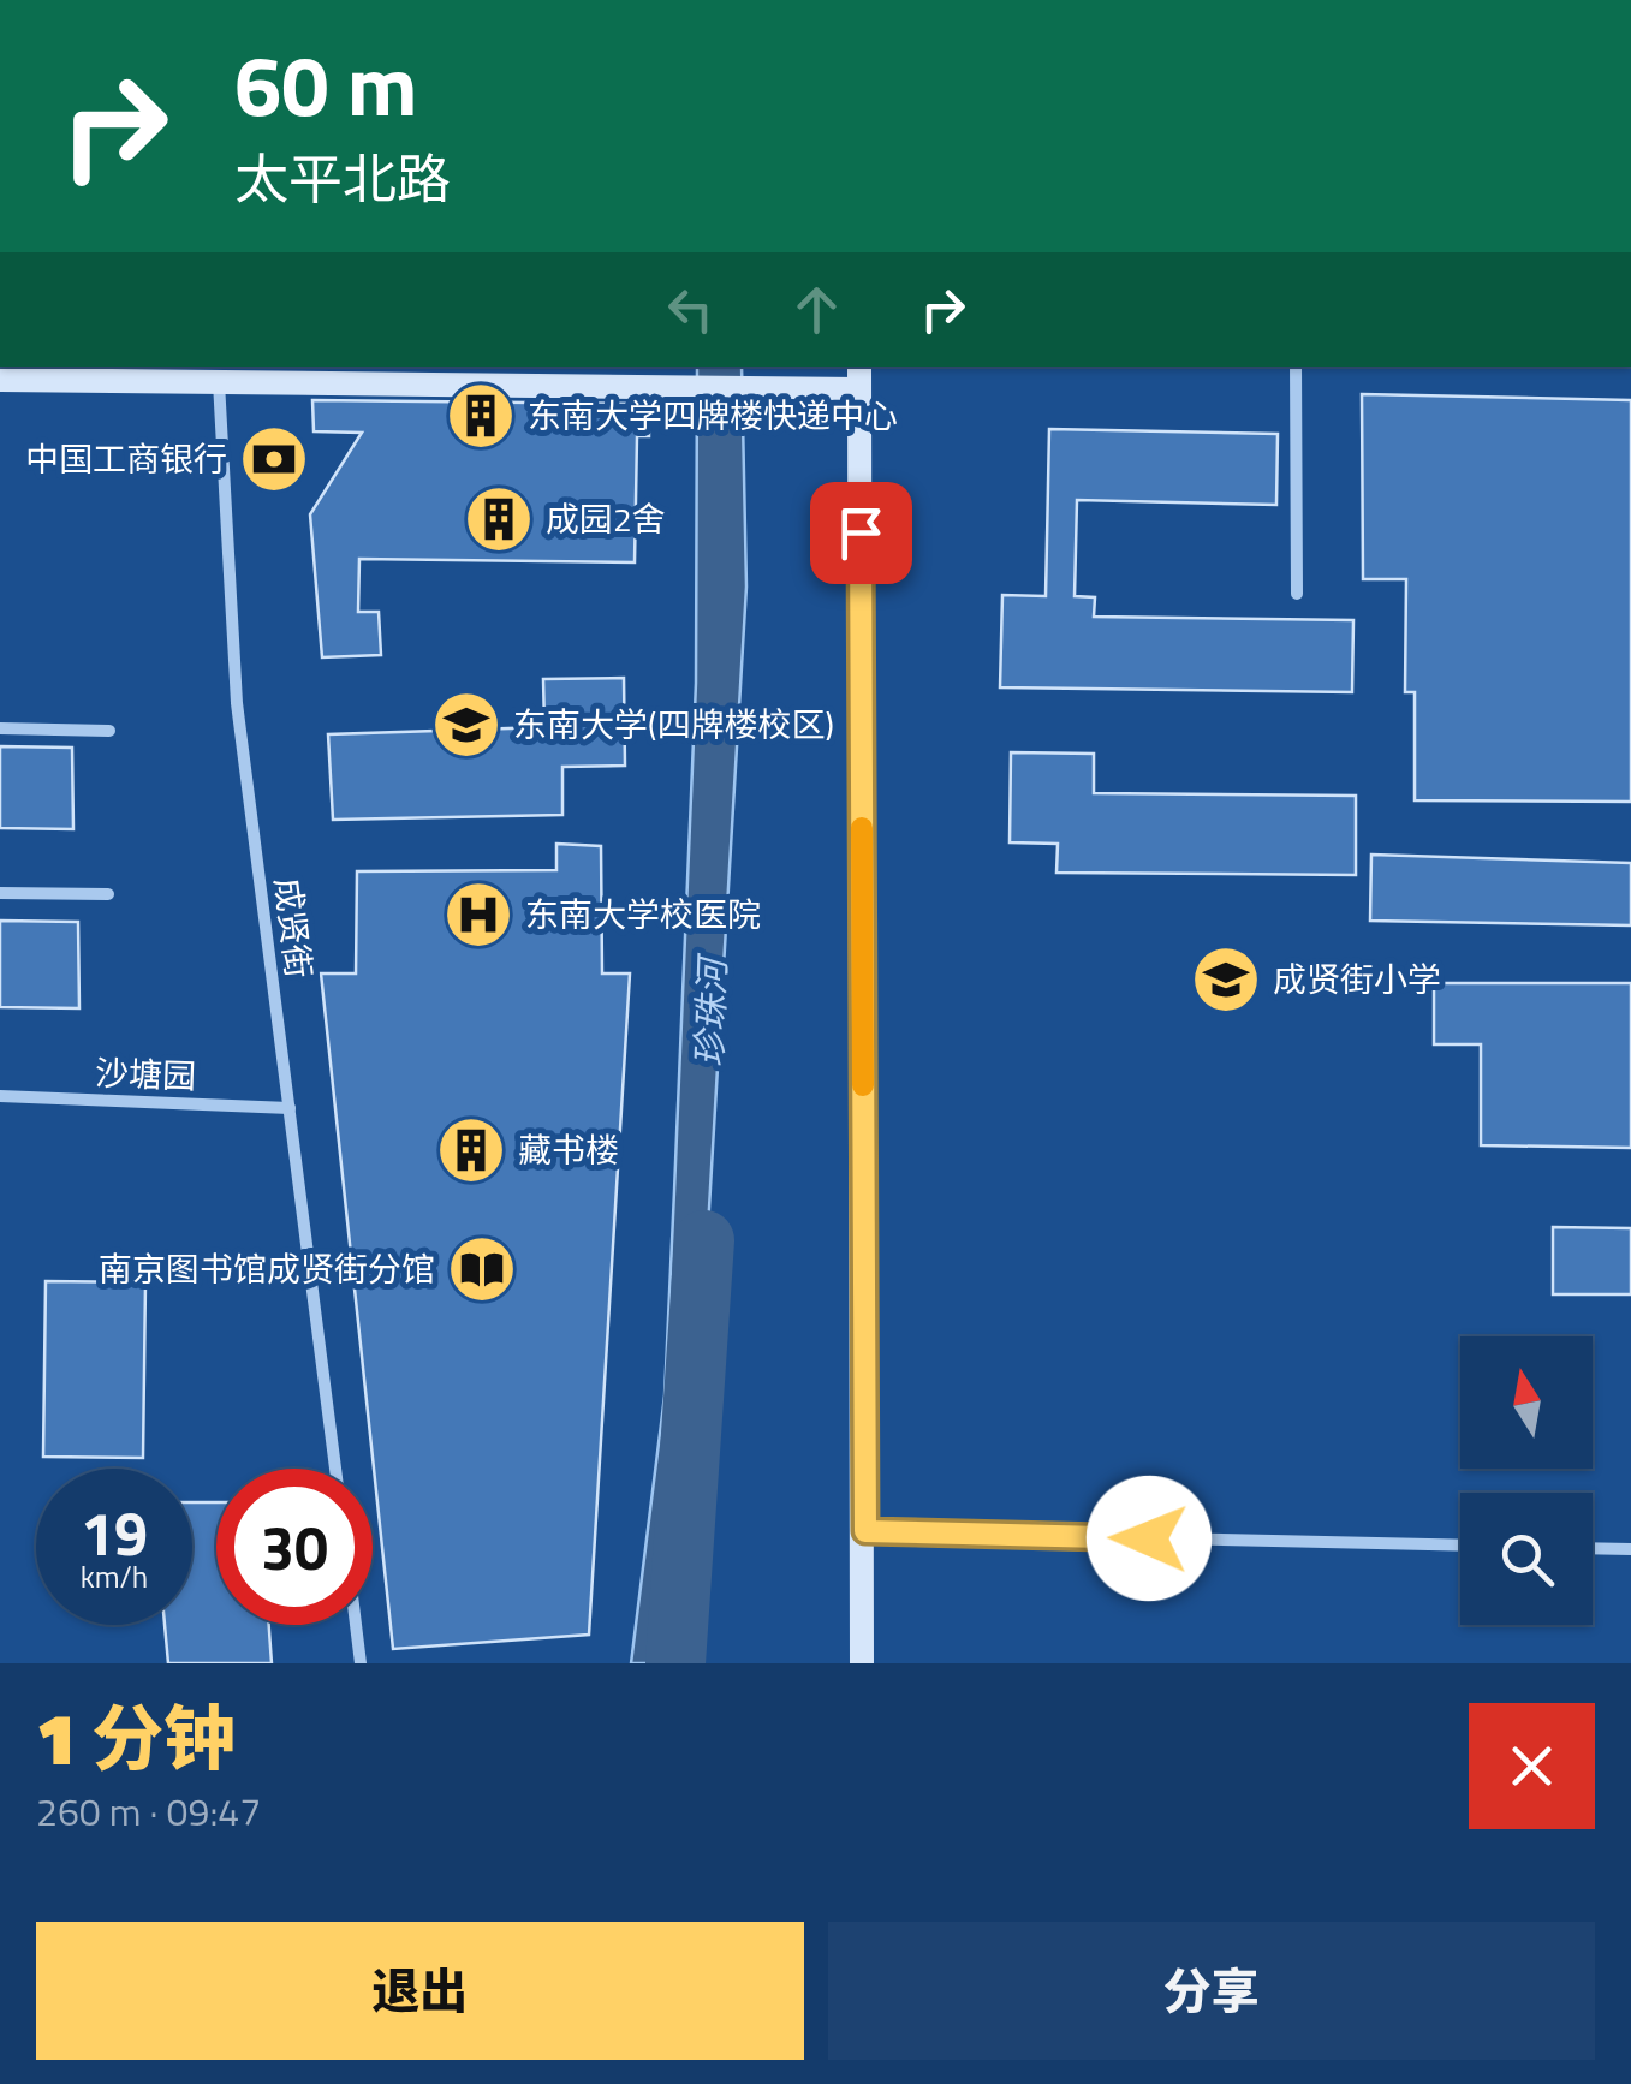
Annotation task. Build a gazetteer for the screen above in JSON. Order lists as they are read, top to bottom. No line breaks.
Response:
{"streets":{"street":["成贤街","沙塘园"]},"crossings":[["成贤街","沙塘园"]],"water":["珍珠河"],"places":{"building":["东南大学四牌楼快递中心","成园2舍","藏书楼"],"bank":["中国工商银行"],"school or university":["东南大学(四牌楼校区)","成贤街小学"],"hospital":["东南大学校医院"],"library":["南京图书馆成贤街分馆"]},"north":"top","page":{"turn":["60 m","太平北路"],"speed":"19 km/h","limit":"30","heading":["1 分钟","260 m · 09:47"],"buttons":["退出","分享"]}}
